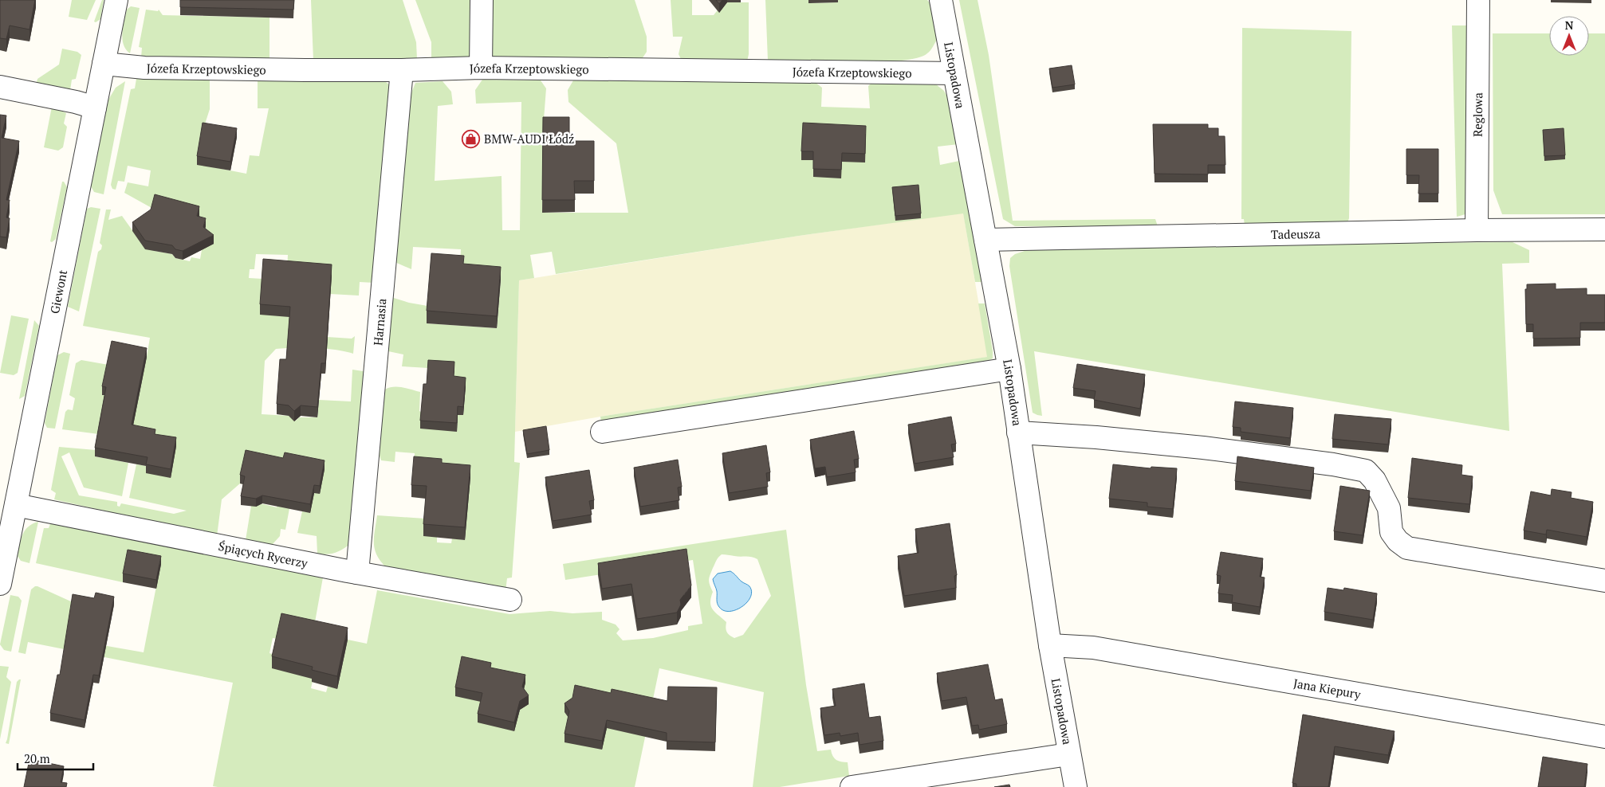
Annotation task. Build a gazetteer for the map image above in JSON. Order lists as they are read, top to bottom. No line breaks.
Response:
{"streets":{"street":["Józefa Krzeptowskiego","Listopadowa","Reglowa","Tadeusza","Giewont","Harnasia","Śpiących Rycerzy","Jana Kiepury"]},"crossings":[["Józefa Krzeptowskiego","Listopadowa"],["Józefa Krzeptowskiego","Giewont"],["Józefa Krzeptowskiego","Harnasia"],["Listopadowa","Tadeusza"],["Listopadowa","Jana Kiepury"],["Reglowa","Tadeusza"],["Giewont","Śpiących Rycerzy"],["Harnasia","Śpiących Rycerzy"]],"places":{"shop":["BMW-AUDI Łódź"]},"scale_bar":"20 m","north":"top"}
